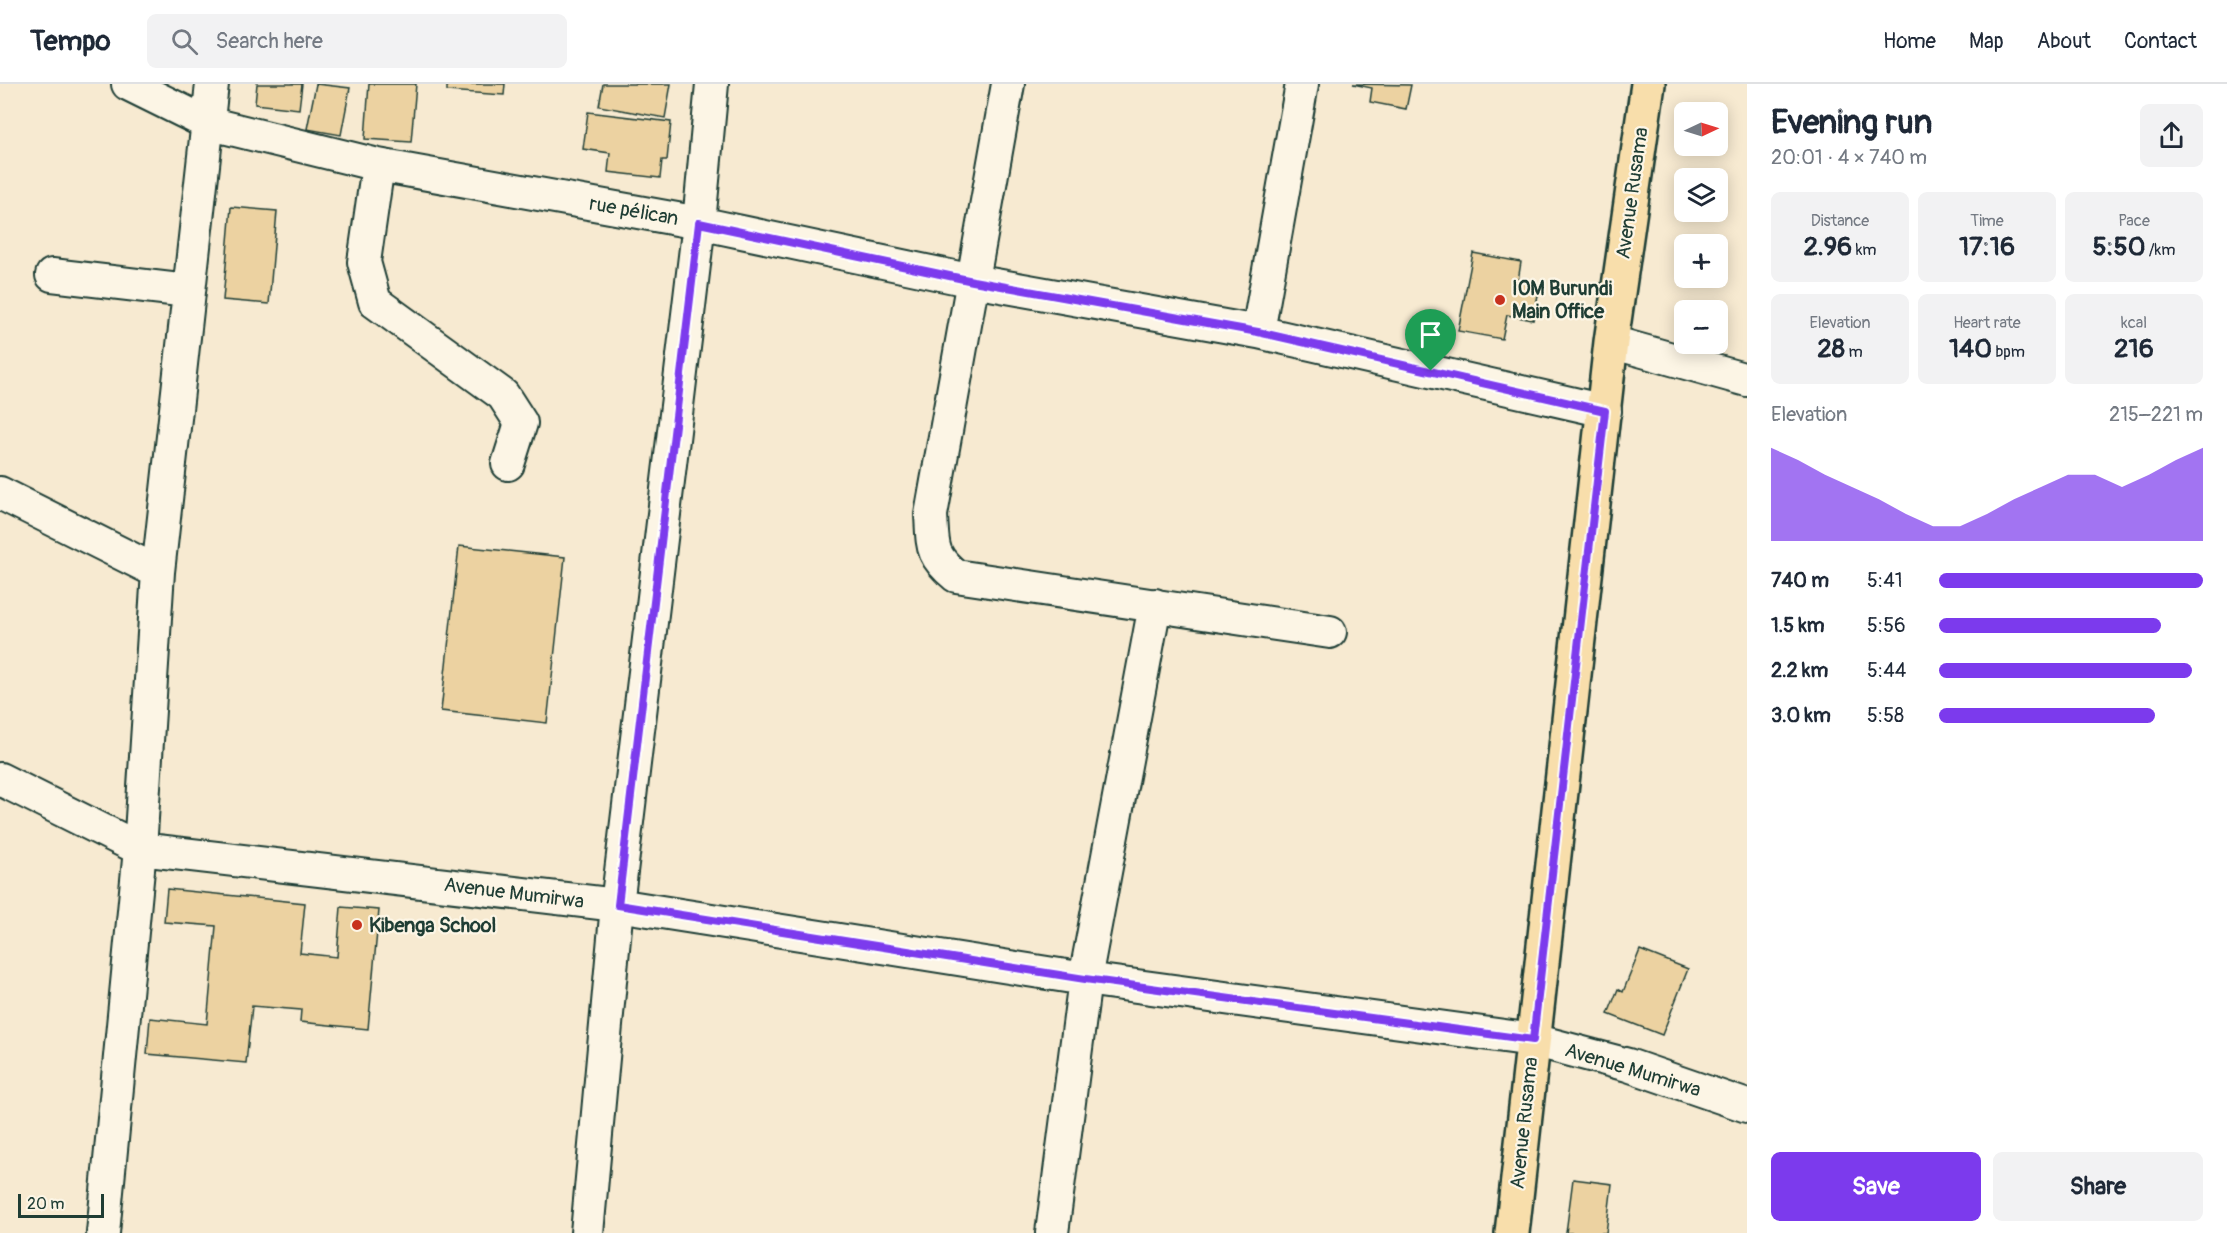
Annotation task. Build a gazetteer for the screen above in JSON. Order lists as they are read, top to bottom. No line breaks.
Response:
{"streets":{"main road":["Avenue Rusama"],"street":["rue pélican","Avenue Mumirwa"]},"crossings":[["Avenue Rusama","rue pélican"],["Avenue Rusama","Avenue Mumirwa"]],"places":["IOM Burundi Main Office","Kibenga School"],"scale_bar":"20 m","north":"right","page":{"header":"Tempo","search":"Search here","nav":["Home","Map","About","Contact"],"heading":["Evening run","20:01 · 4 × 740 m"],"map_buttons":["+","−"],"stats":[["Distance","2.96 km"],["Time","17:16"],["Pace","5:50 /km"],["Elevation","28 m"],["Heart rate","140 bpm"],["kcal","216"]],"chart":["Elevation","215–221 m"],"list":[{"name":"740 m","note":"5:41"},{"name":"1.5 km","note":"5:56"},{"name":"2.2 km","note":"5:44"},{"name":"3.0 km","note":"5:58"}],"buttons":["Save","Share"],"scale":"20 m"}}
